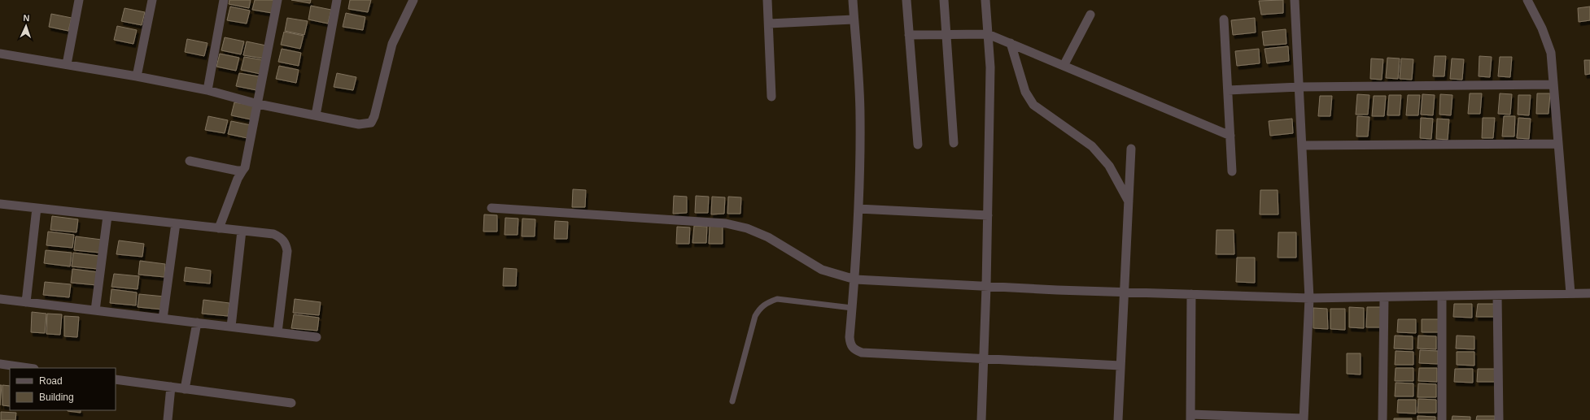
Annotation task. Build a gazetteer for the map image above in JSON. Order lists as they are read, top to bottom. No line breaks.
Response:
{"legend":["Road","Building"],"north":"top"}
